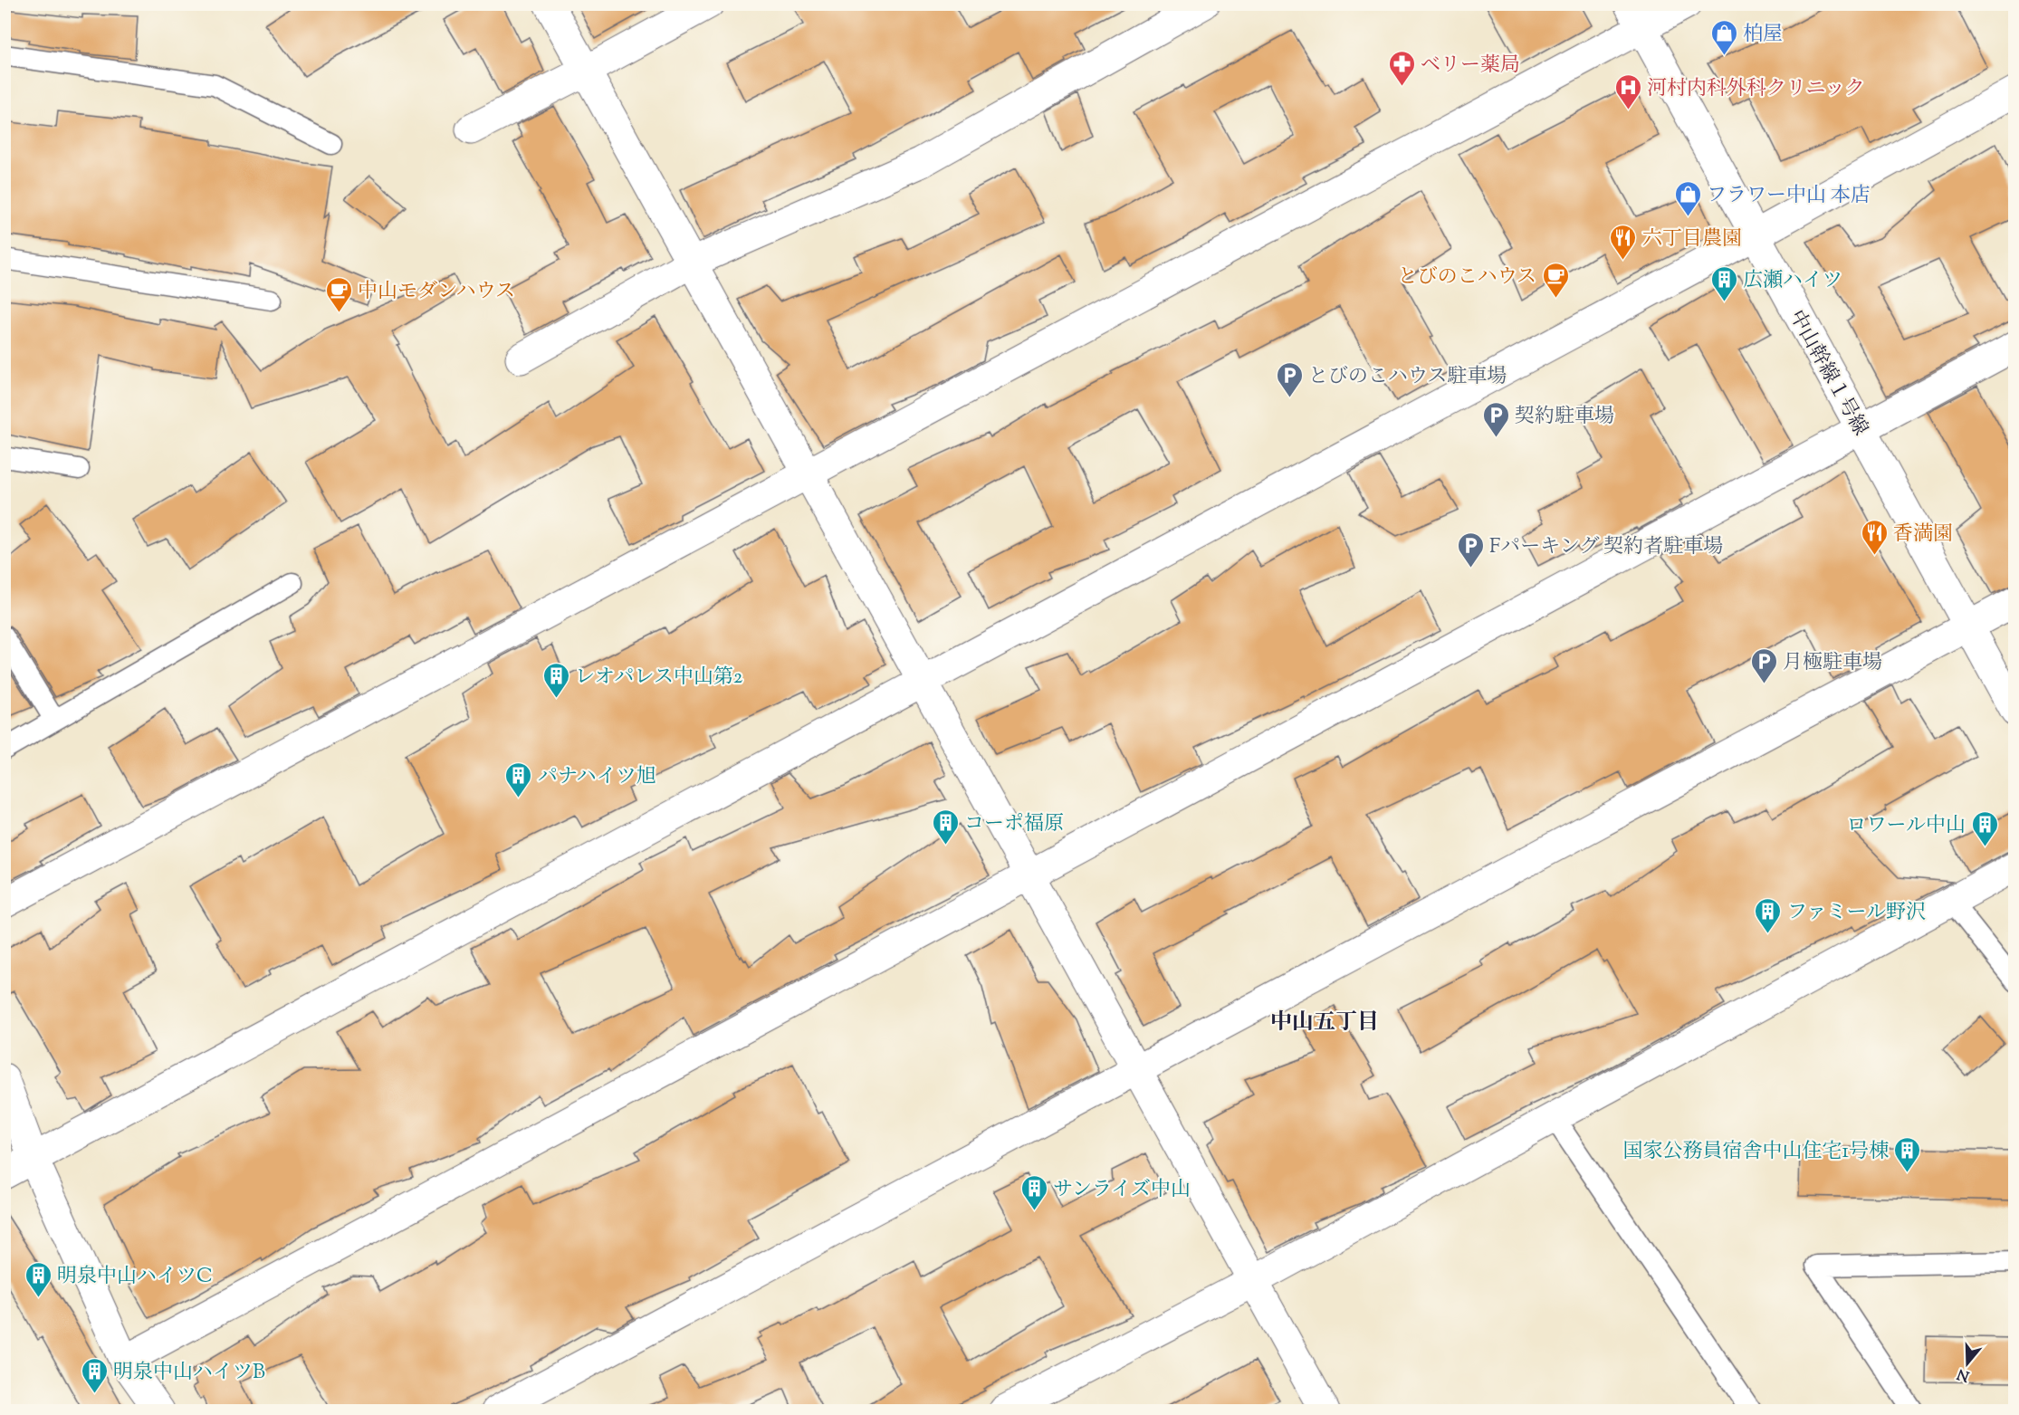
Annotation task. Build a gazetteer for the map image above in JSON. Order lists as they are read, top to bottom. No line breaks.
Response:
{"streets":{"street":["中山幹線１号線"]},"districts":["中山五丁目"],"places":{"shop":["柏屋","フラワー中山 本店"],"pharmacy":["ベリー薬局"],"hospital":["河村内科外科クリニック"],"restaurant":["六丁目農園","香満園"],"cafe":["とびのこハウス","中山モダンハウス"],"building":["広瀬ハイツ","レオパレス中山第2","パナハイツ旭","コーポ福原","ロワール中山","ファミール野沢","国家公務員宿舎中山住宅1号棟","サンライズ中山","明泉中山ハイツC","明泉中山ハイツB"],"parking":["とびのこハウス駐車場","契約駐車場","Fパーキング 契約者駐車場","月極駐車場"]},"north":"bottom"}
